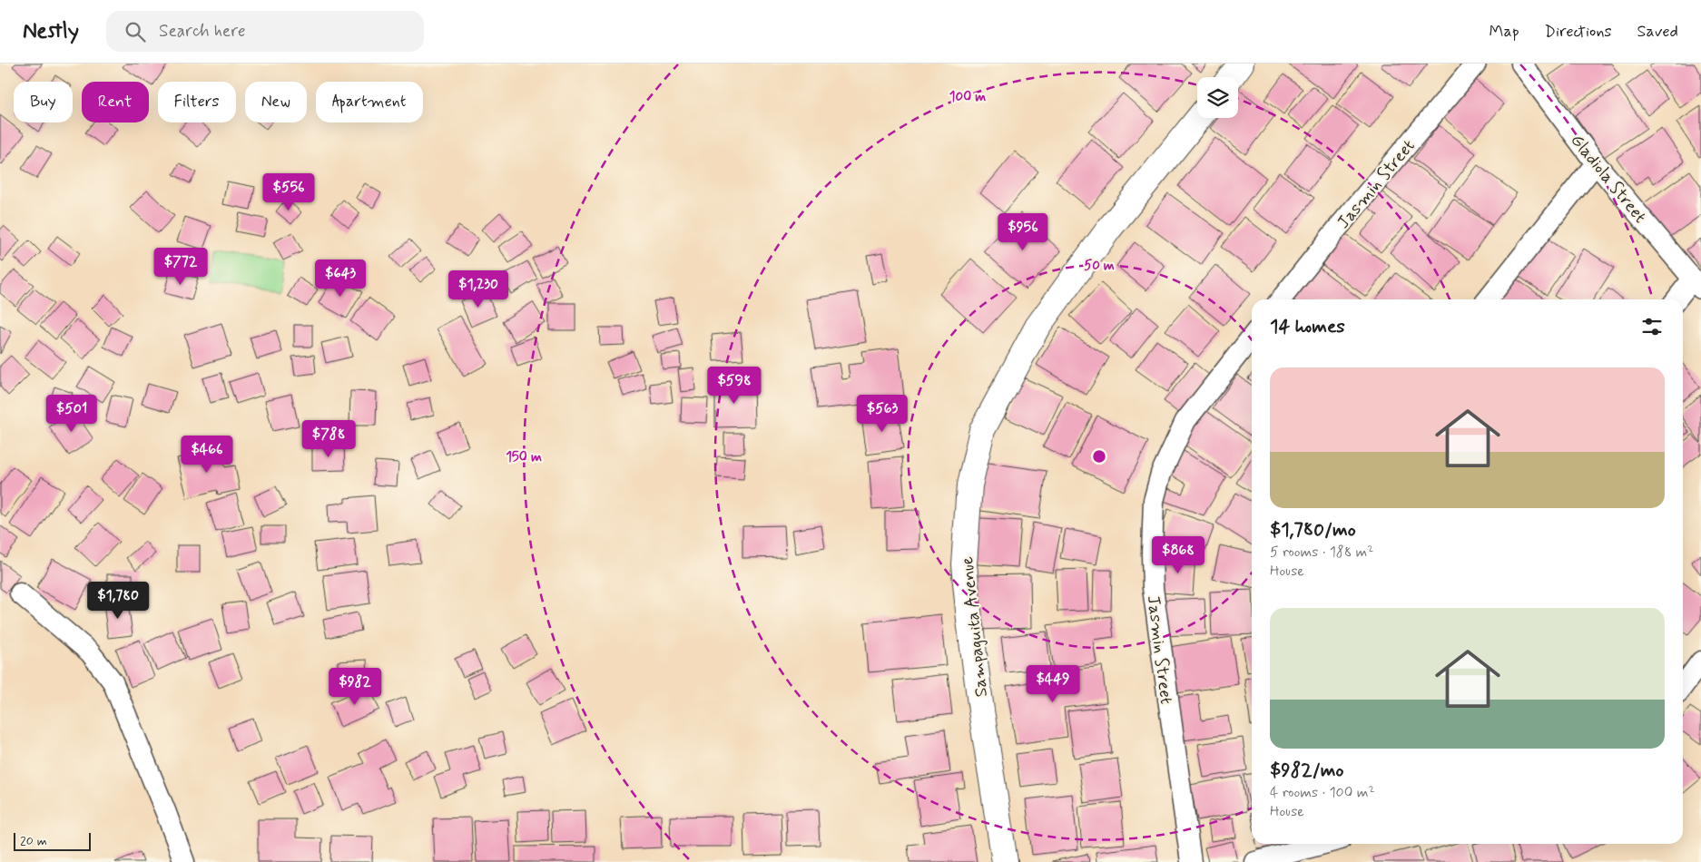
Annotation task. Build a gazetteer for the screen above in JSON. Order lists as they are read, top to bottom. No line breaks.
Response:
{"streets":{"street":["Gladiola Street","Jasmin Street","Sampaguita Avenue"]},"scale_bar":"20 m","page":{"header":"Nestly","search":"Search here","nav":["Map","Directions","Saved"],"chip":["Buy","Rent","Filters","New","Apartment"],"price":["$556","$956","$772","$643","$1,230","$598","$501","$563","$788","$466","$868","$1,780","$449","$982"],"heading":"14 homes","list":[{"name":"$1,780/mo","note":"5 rooms · 188 m² · House"},{"name":"$982/mo","note":"4 rooms · 100 m² · House"}],"scale":"20 m"},"rings":["100 m","50 m","150 m"]}
